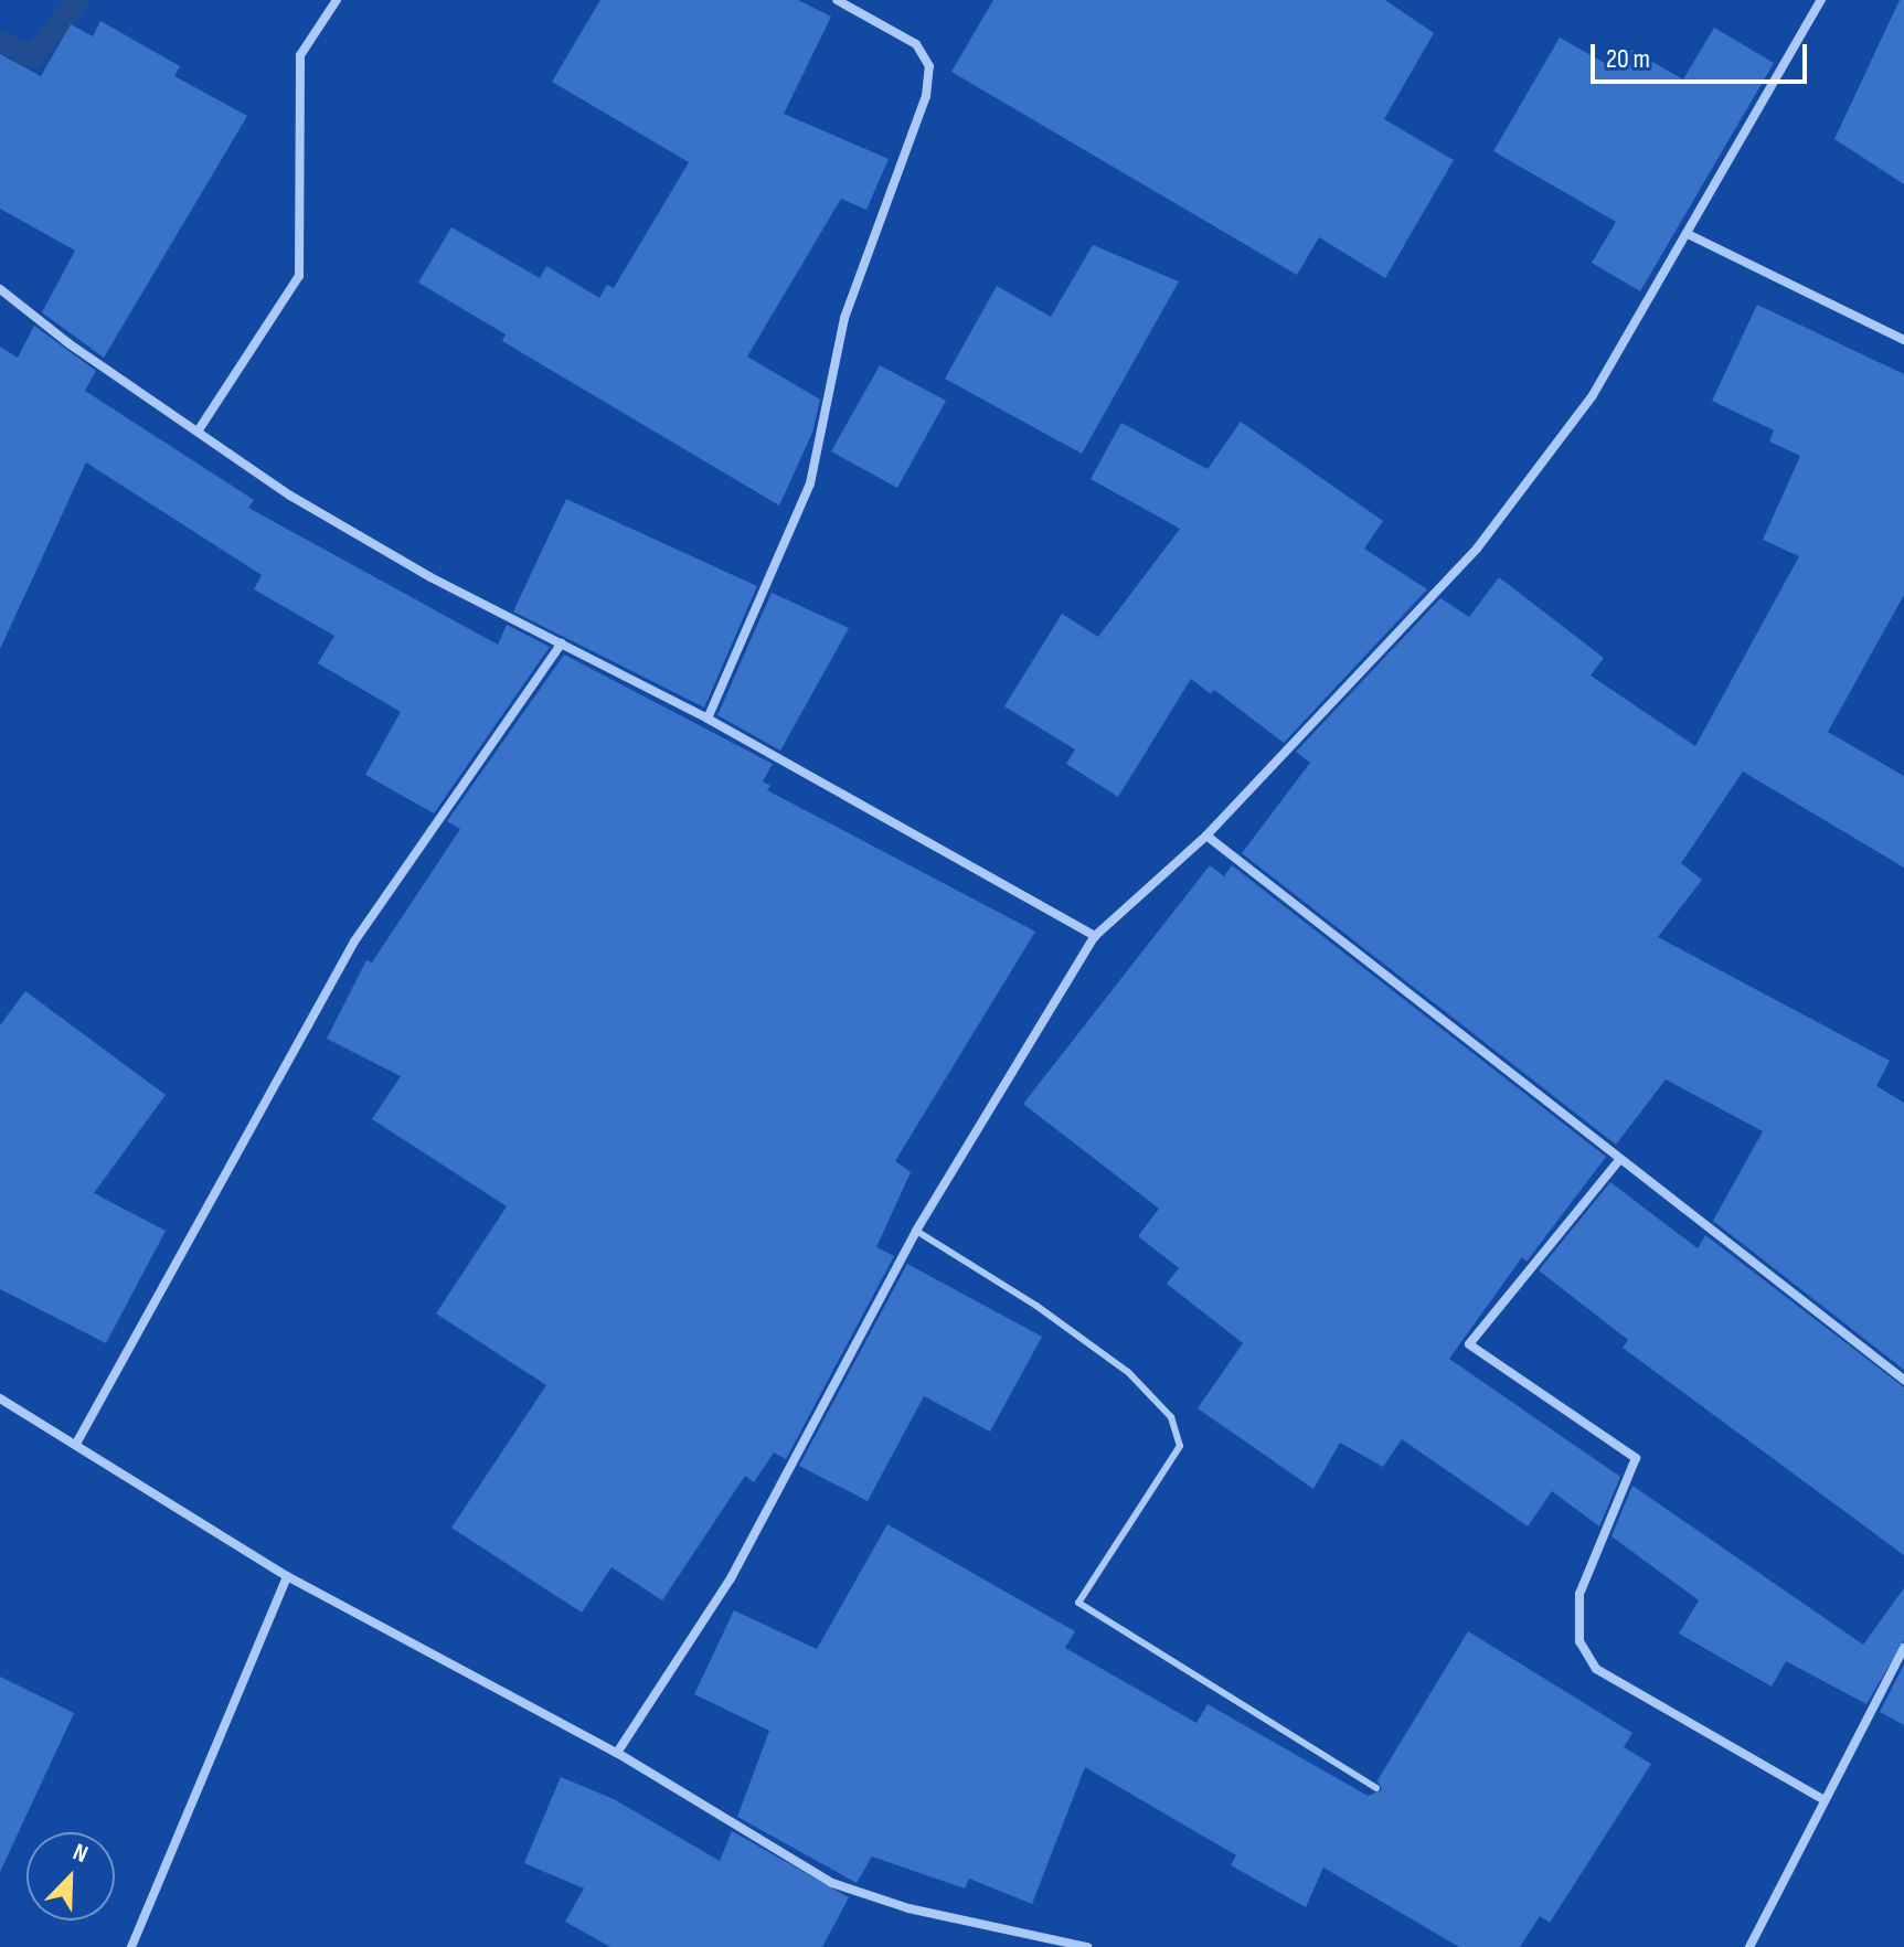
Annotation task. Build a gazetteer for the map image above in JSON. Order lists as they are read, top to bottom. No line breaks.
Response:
{"scale_bar":"20 m","north":"top right"}
